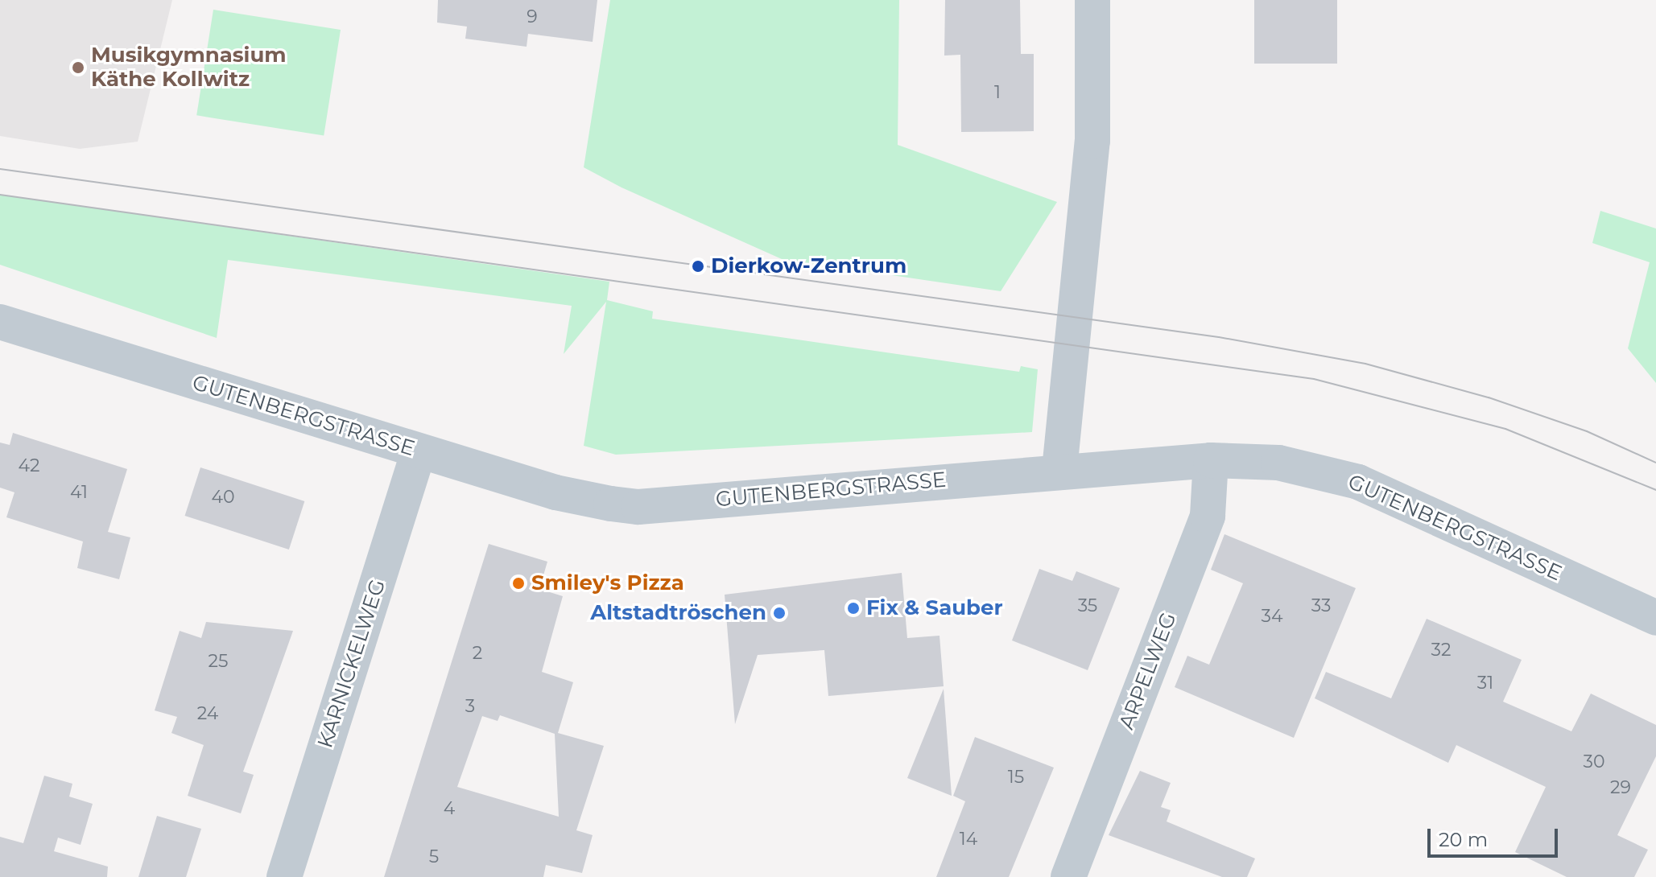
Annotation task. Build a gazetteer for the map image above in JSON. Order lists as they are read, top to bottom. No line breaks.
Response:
{"streets":{"street":["GUTENBERGSTRASSE","KARNICKELWEG","ARPELWEG"]},"crossings":[["GUTENBERGSTRASSE","KARNICKELWEG"],["GUTENBERGSTRASSE","ARPELWEG"]],"places":["Musikgymnasium Käthe Kollwitz","Dierkow-Zentrum","Smiley's Pizza","Fix & Sauber","Altstadtröschen"],"house_numbers":["9","1","42","41","40","35","33","34","32","2","25","31","3","24","30","15","29","4","14","5"],"scale_bar":"20 m"}
